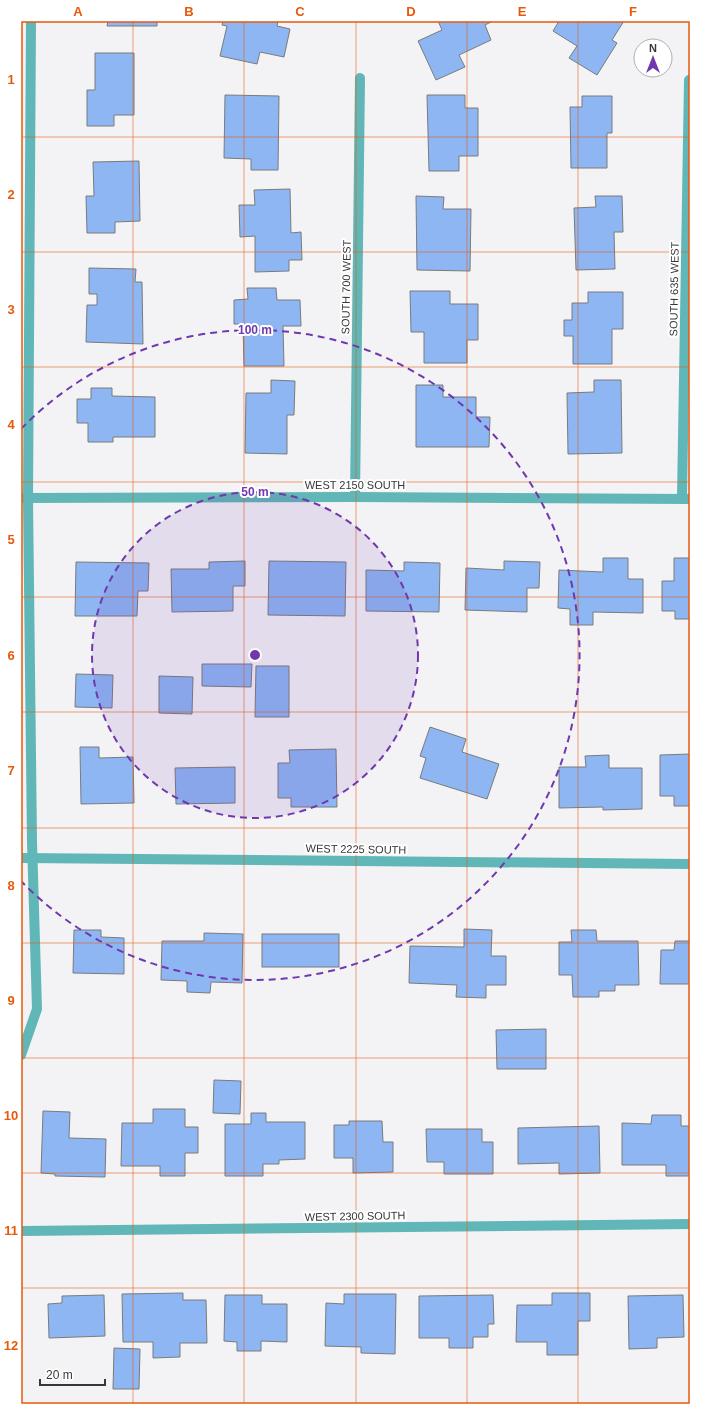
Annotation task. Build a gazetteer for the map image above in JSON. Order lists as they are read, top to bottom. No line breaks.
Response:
{"streets":{"street":["SOUTH 700 WEST","SOUTH 635 WEST","WEST 2150 SOUTH","WEST 2225 SOUTH","WEST 2300 SOUTH"]},"crossings":[["SOUTH 700 WEST","WEST 2150 SOUTH"],["SOUTH 635 WEST","WEST 2150 SOUTH"]],"scale_bar":"20 m","north":"top","grid":{"columns":["A","B","C","D","E","F"],"rows":["1","2","3","4","5","6","7","8","9","10","11","12"]},"rings":["100 m","50 m"]}
